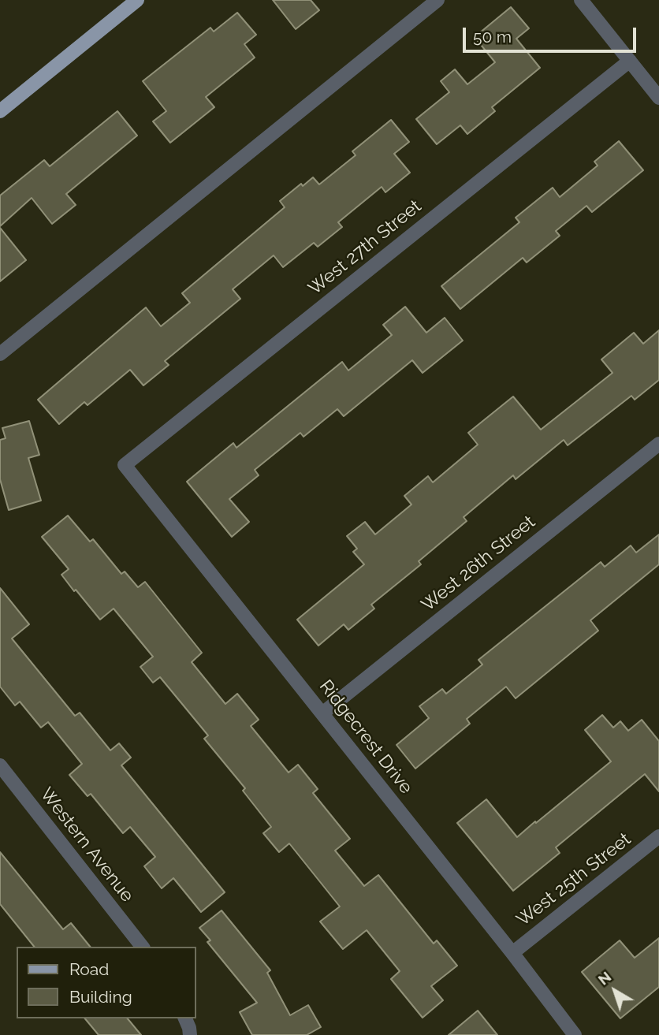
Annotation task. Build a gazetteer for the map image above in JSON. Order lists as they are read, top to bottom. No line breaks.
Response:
{"streets":{"street":["West 27th Street","West 26th Street","Ridgecrest Drive","Western Avenue","West 25th Street"]},"crossings":[["West 27th Street","Ridgecrest Drive"],["West 26th Street","Ridgecrest Drive"],["Ridgecrest Drive","West 25th Street"]],"legend":["Road","Building"],"scale_bar":"50 m","north":"top left"}
